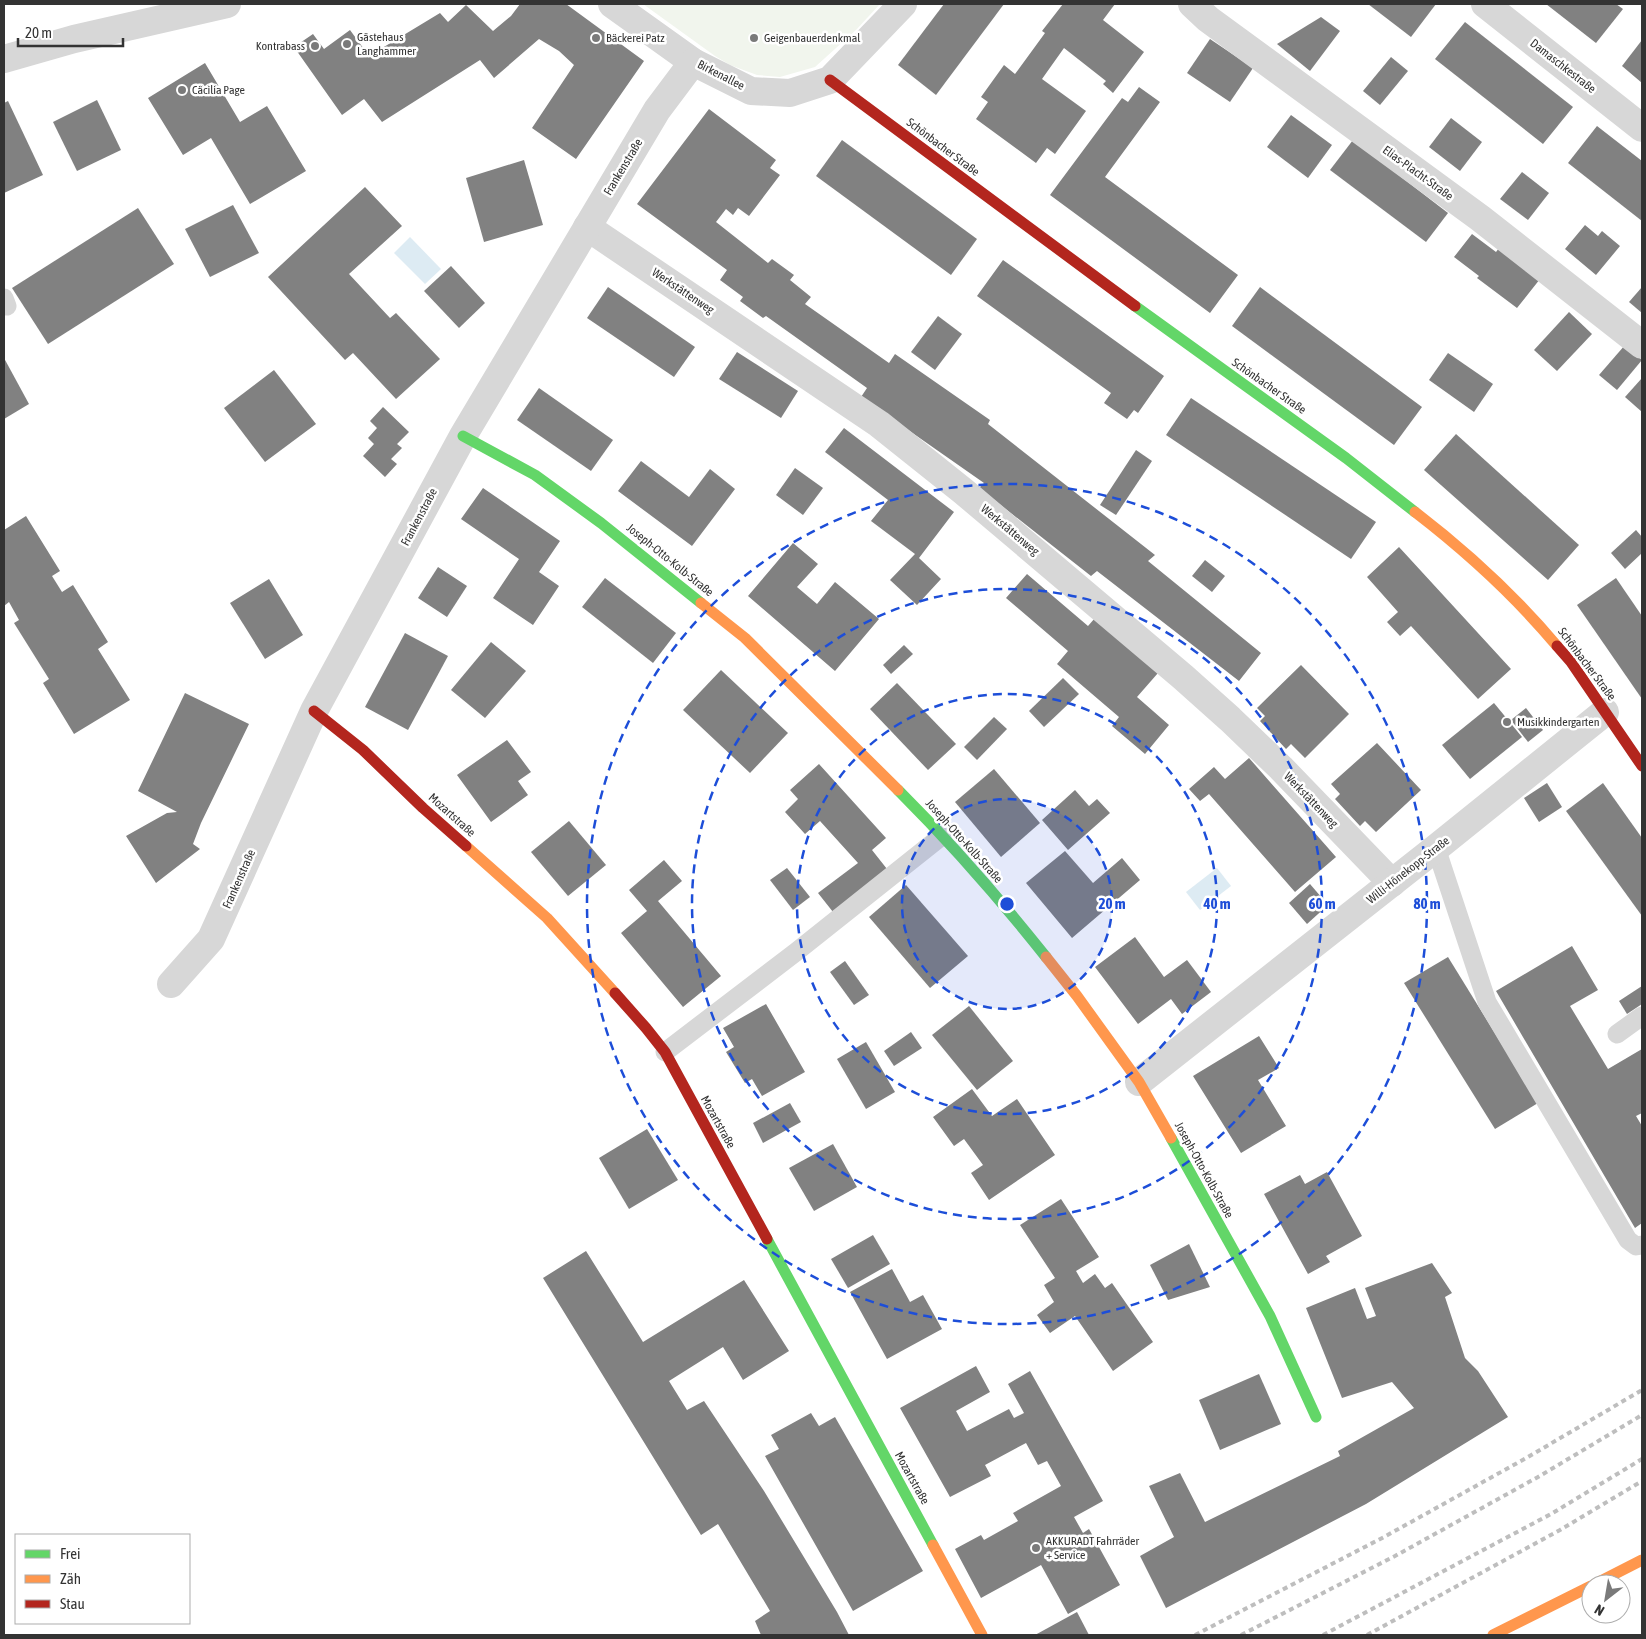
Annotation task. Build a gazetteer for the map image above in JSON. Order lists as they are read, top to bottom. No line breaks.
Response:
{"streets":{"street":["Damaschkestraße","Birkenallee","Schönbacher Straße","Frankenstraße","Elias-Placht-Straße","Werkstättenweg","Joseph-Otto-Kolb-Straße","Mozartstraße","Willi-Hönekopp-Straße"]},"crossings":[["Birkenallee","Schönbacher Straße"],["Birkenallee","Frankenstraße"],["Schönbacher Straße","Willi-Hönekopp-Straße"],["Frankenstraße","Werkstättenweg"],["Frankenstraße","Joseph-Otto-Kolb-Straße"],["Frankenstraße","Mozartstraße"],["Werkstättenweg","Willi-Hönekopp-Straße"],["Joseph-Otto-Kolb-Straße","Willi-Hönekopp-Straße"]],"places":["Bäckerei Patz","Geigenbauerdenkmal","Gästehaus Langhammer","Kontrabass","Cäcilia Page","Musikkindergarten","AKKURADT Fahrräder + Service"],"legend":["Frei","Zäh","Stau"],"scale_bar":"20 m","north":"bottom left","rings":["20 m","40 m","60 m","80 m"]}
